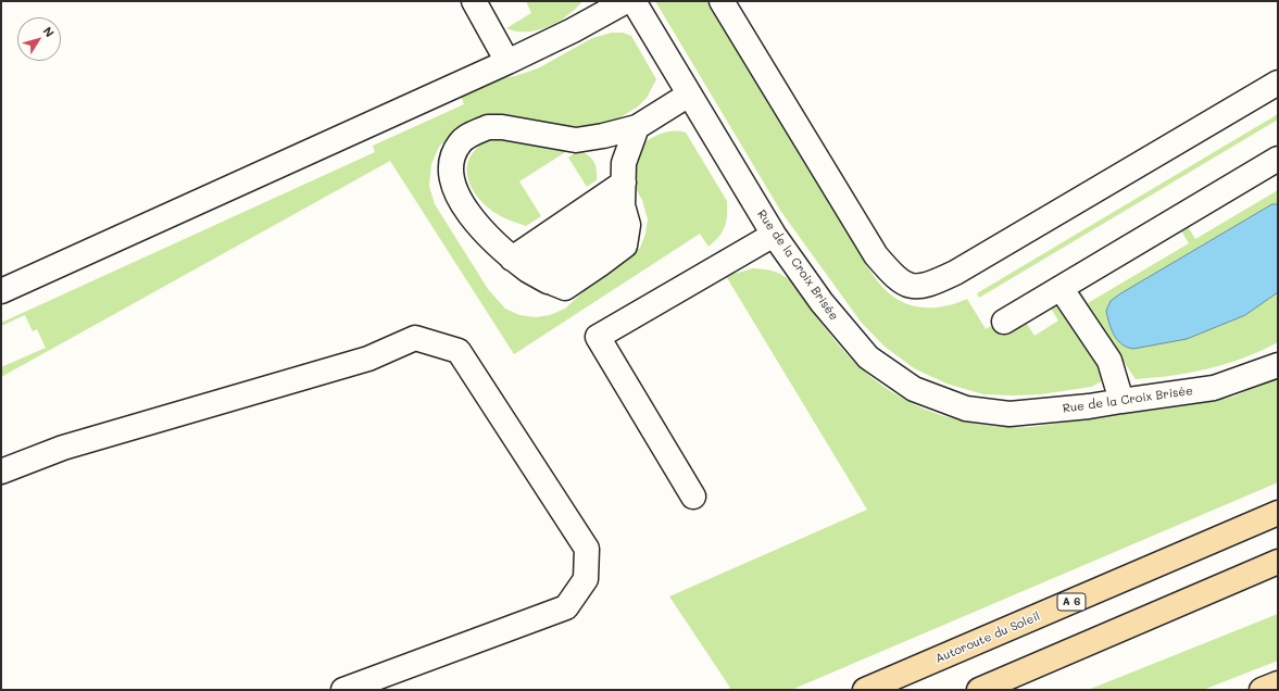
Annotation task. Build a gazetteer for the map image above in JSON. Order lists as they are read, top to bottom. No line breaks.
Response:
{"streets":{"main road":["A 6","Autoroute du Soleil"],"street":["Rue de la Croix Brisée"]},"north":"top right"}
